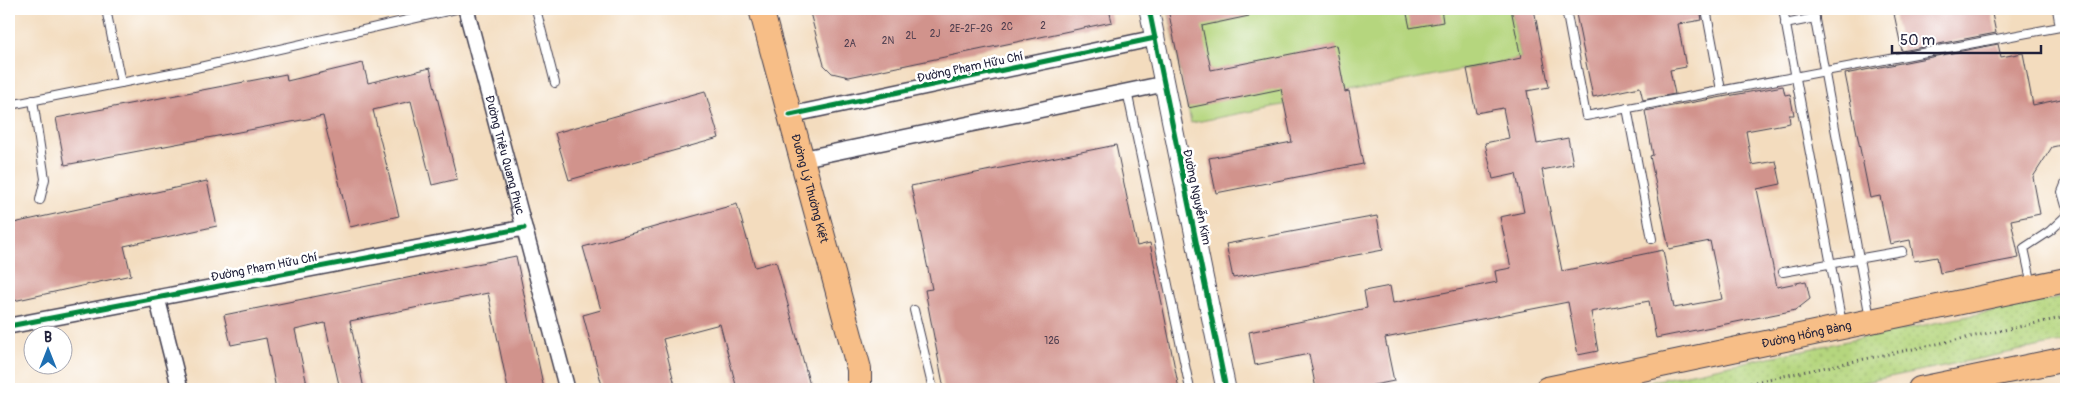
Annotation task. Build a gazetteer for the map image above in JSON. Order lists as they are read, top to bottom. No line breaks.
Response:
{"streets":{"main road":["Đường Lý Thường Kiệt","Đường Hồng Bàng"],"street":["Đường Phạm Hữu Chí","Đường Triệu Quang Phục","Đường Nguyễn Kim"]},"crossings":[["Đường Phạm Hữu Chí","Đường Triệu Quang Phục"],["Đường Phạm Hữu Chí","Đường Lý Thường Kiệt"],["Đường Phạm Hữu Chí","Đường Nguyễn Kim"]],"house_numbers":["2","2C","2E-2F-2G","2J","2L","2N","2A","126"],"scale_bar":"50 m","north":"top"}
